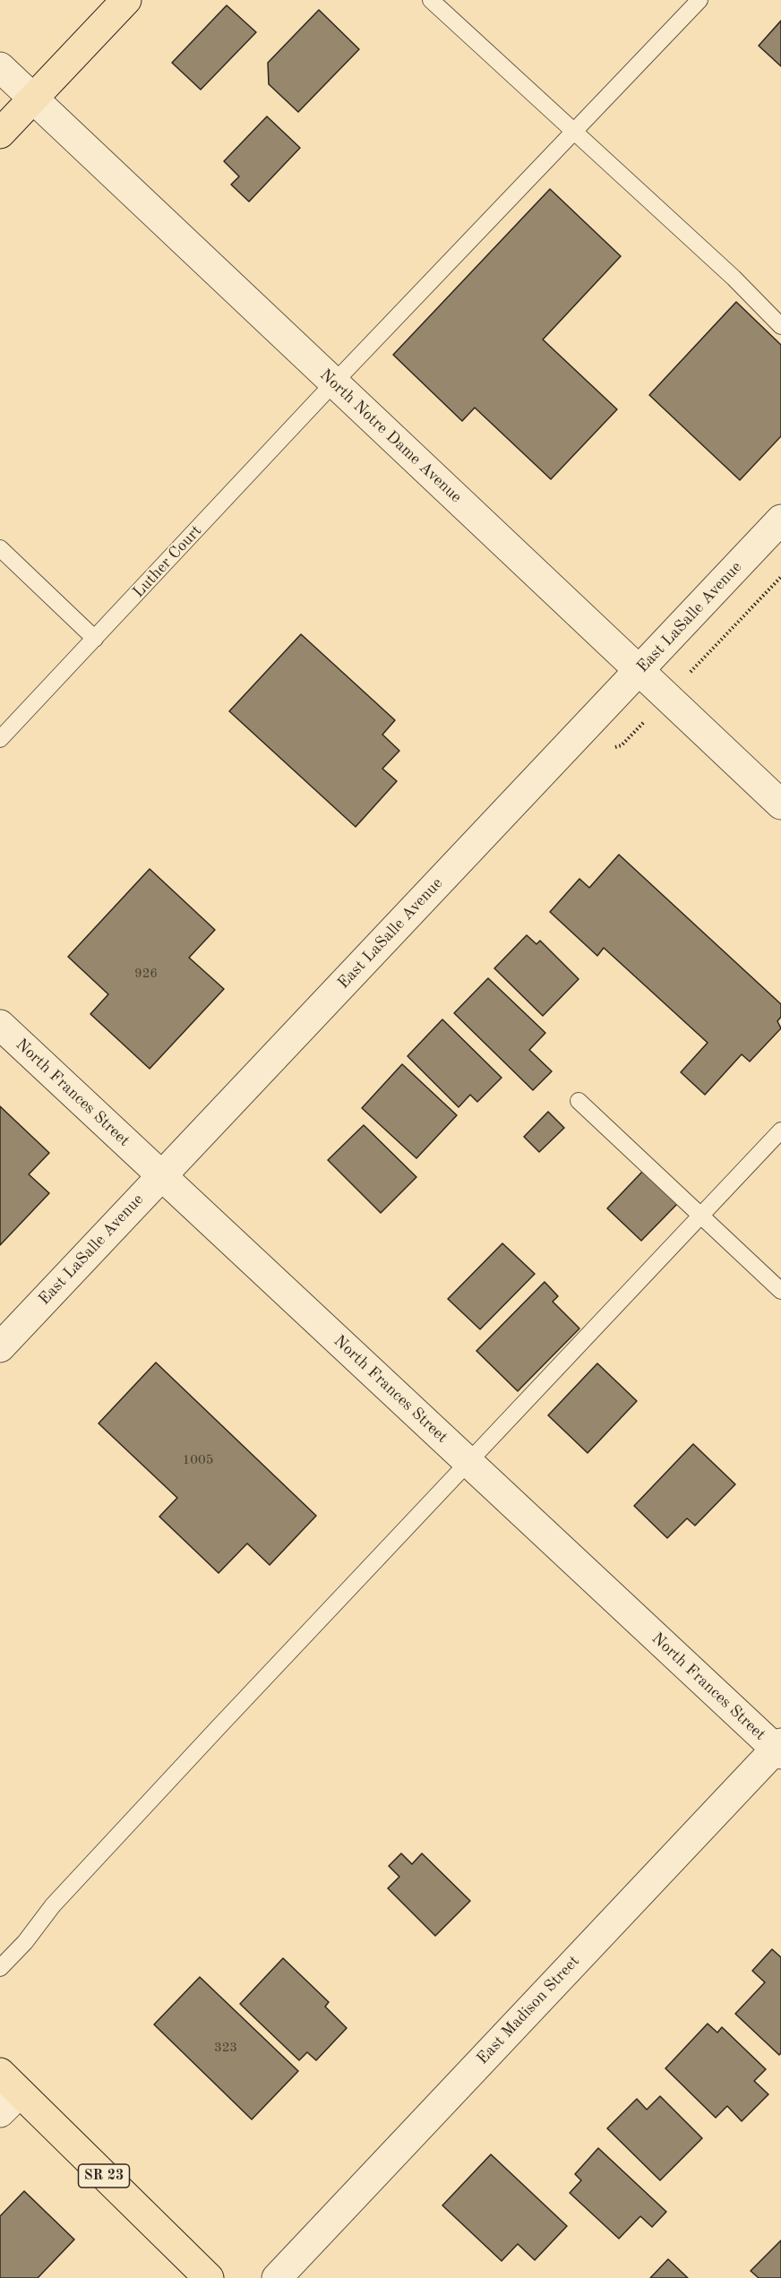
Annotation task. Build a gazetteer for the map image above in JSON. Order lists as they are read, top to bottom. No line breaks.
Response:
{"streets":{"main road":["SR 23"],"street":["North Notre Dame Avenue","East LaSalle Avenue","North Frances Street","East Madison Street"],"lane":["Luther Court"]},"crossings":[["North Notre Dame Avenue","Luther Court"],["North Notre Dame Avenue","East LaSalle Avenue"],["East LaSalle Avenue","North Frances Street"],["North Frances Street","East Madison Street"]],"house_numbers":["926","1005","323"]}
